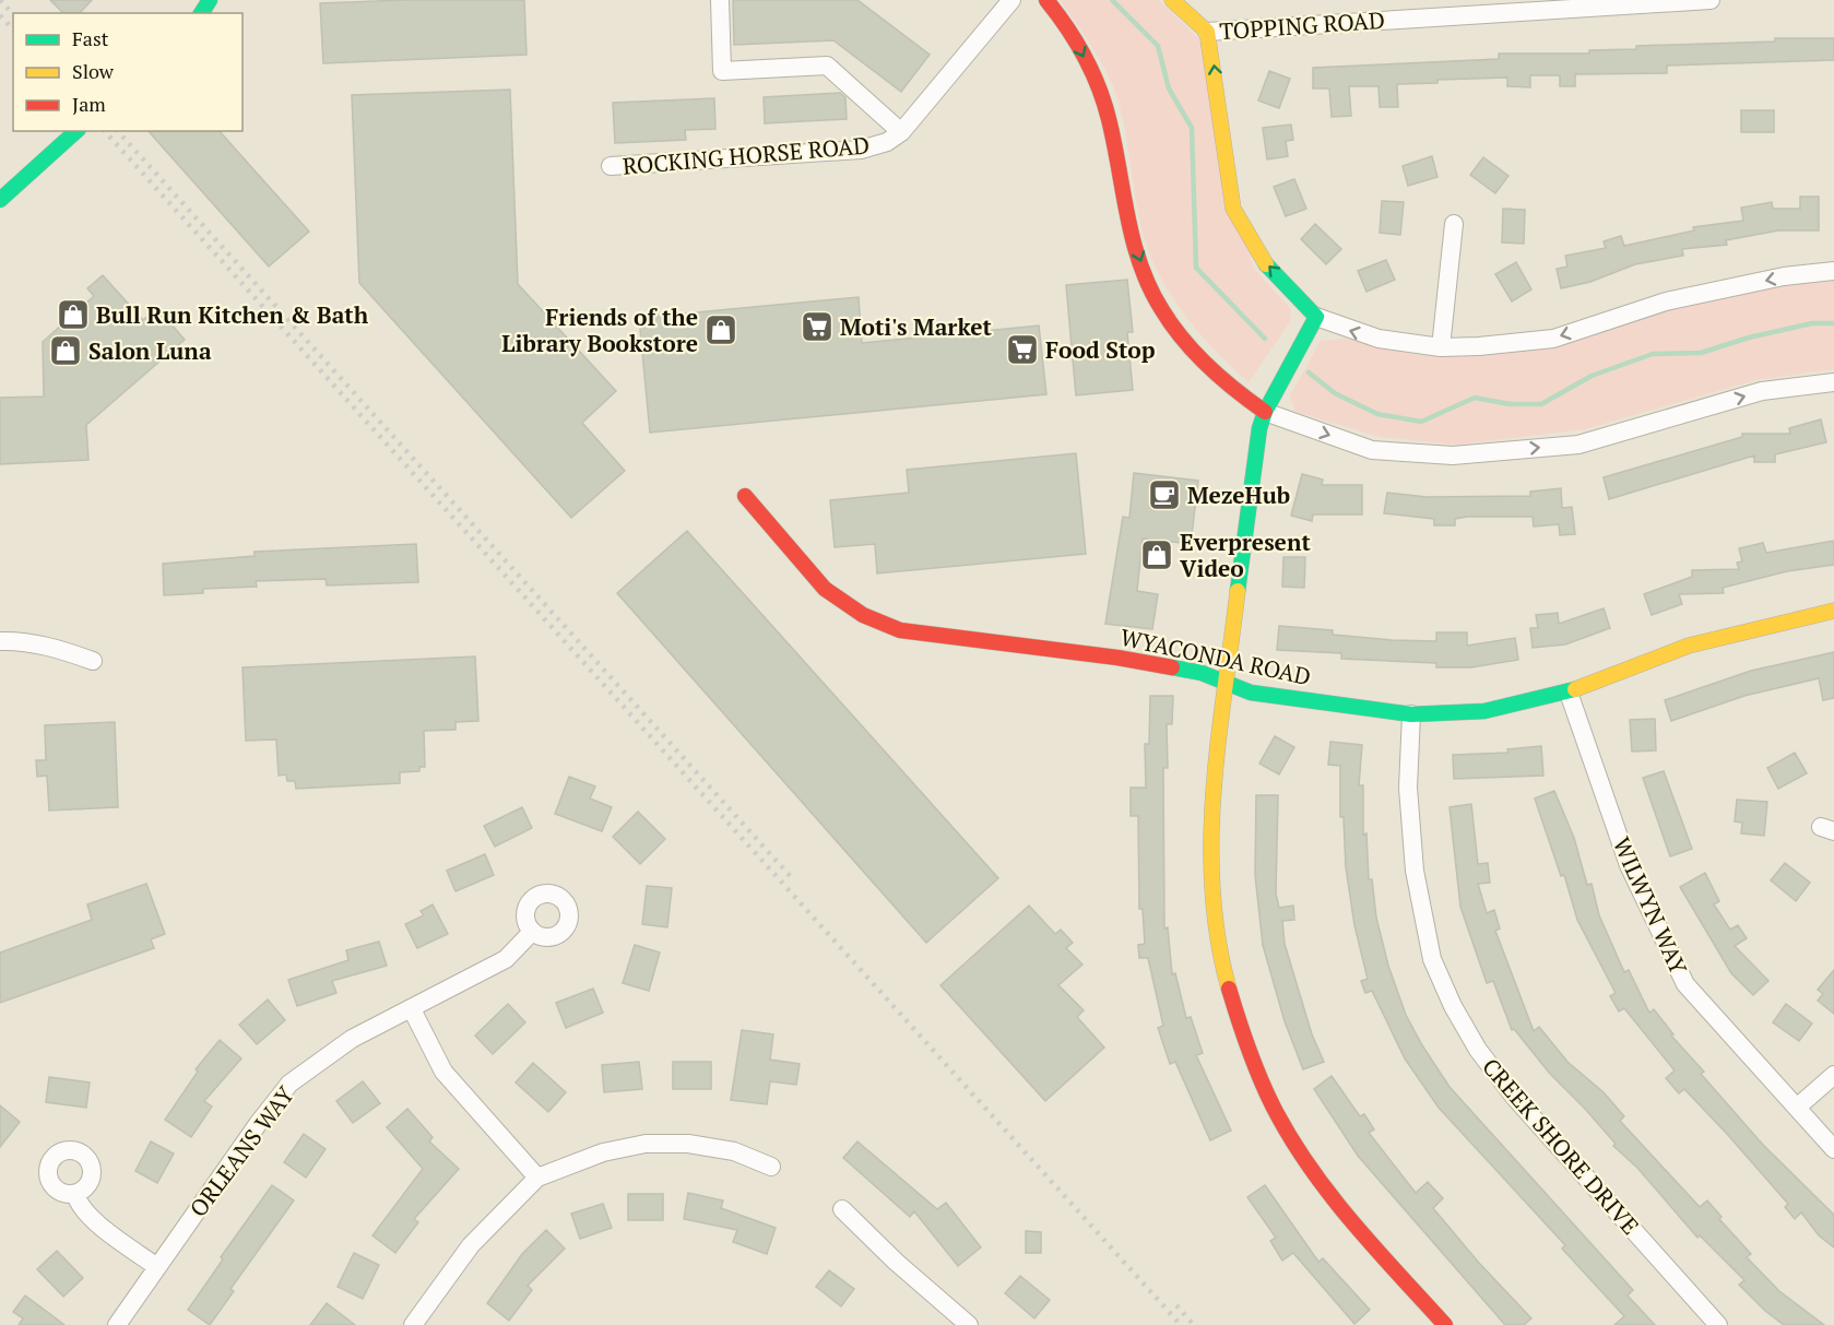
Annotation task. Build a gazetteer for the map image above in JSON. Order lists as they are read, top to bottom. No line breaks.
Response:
{"streets":{"street":["TOPPING ROAD","ROCKING HORSE ROAD","WYACONDA ROAD","WILWYN WAY","CREEK SHORE DRIVE","ORLEANS WAY"]},"crossings":[["WYACONDA ROAD","WILWYN WAY"],["WYACONDA ROAD","CREEK SHORE DRIVE"]],"places":{"shop":["Bull Run Kitchen & Bath","Friends of the Library Bookstore","Salon Luna","Everpresent Video"],"supermarket":["Moti's Market","Food Stop"],"cafe":["MezeHub"]},"legend":["Fast","Slow","Jam"]}
